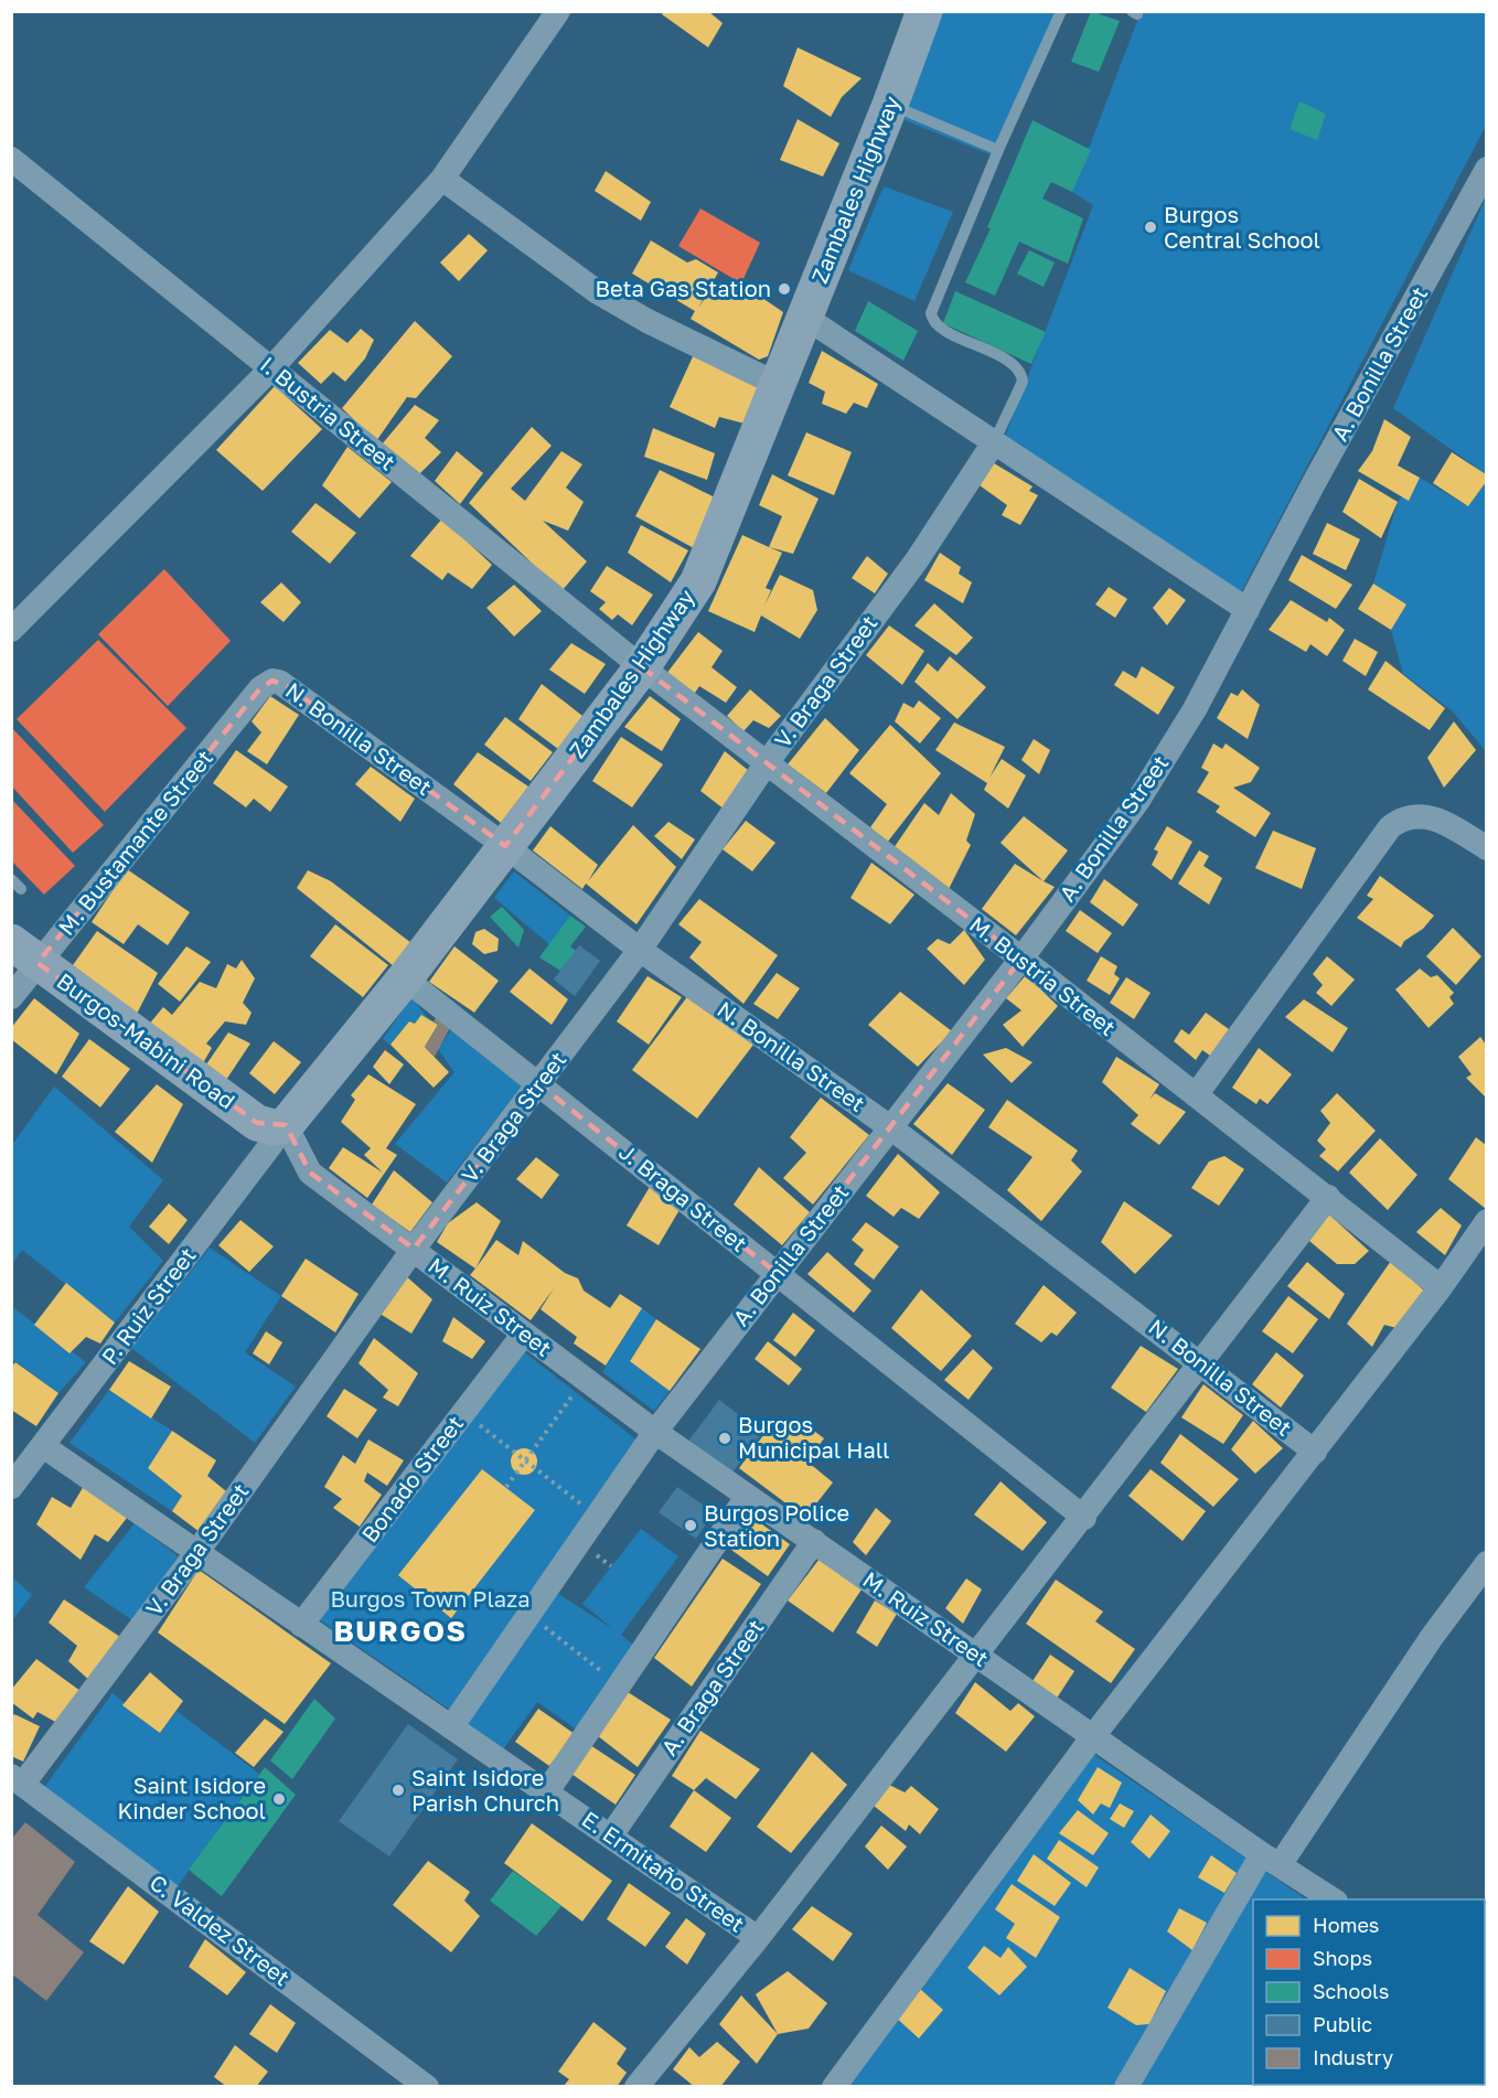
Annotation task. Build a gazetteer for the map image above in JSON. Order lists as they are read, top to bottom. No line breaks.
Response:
{"streets":{"main road":["Zambales Highway","Burgos-Mabini Road"],"street":["A. Bonilla Street","I. Bustria Street","V. Braga Street","N. Bonilla Street","M. Bustamante Street","M. Bustria Street","J. Braga Street","P. Ruiz Street","M. Ruiz Street","Bonado Street","A. Braga Street","E. Ermitaño Street","C. Valdez Street"]},"crossings":[["Zambales Highway","I. Bustria Street"],["Zambales Highway","N. Bonilla Street"],["Zambales Highway","M. Bustria Street"],["Zambales Highway","Burgos-Mabini Road"],["Zambales Highway","J. Braga Street"],["Zambales Highway","P. Ruiz Street"],["Zambales Highway","M. Ruiz Street"],["A. Bonilla Street","N. Bonilla Street"],["A. Bonilla Street","M. Bustria Street"],["A. Bonilla Street","J. Braga Street"],["A. Bonilla Street","M. Ruiz Street"],["A. Bonilla Street","E. Ermitaño Street"],["I. Bustria Street","M. Bustria Street"],["V. Braga Street","N. Bonilla Street"],["V. Braga Street","M. Bustria Street"],["V. Braga Street","J. Braga Street"],["V. Braga Street","M. Ruiz Street"],["V. Braga Street","E. Ermitaño Street"],["V. Braga Street","C. Valdez Street"],["N. Bonilla Street","M. Bustamante Street"],["M. Bustamante Street","Burgos-Mabini Road"],["Burgos-Mabini Road","P. Ruiz Street"],["Burgos-Mabini Road","M. Ruiz Street"],["P. Ruiz Street","M. Ruiz Street"],["P. Ruiz Street","E. Ermitaño Street"],["M. Ruiz Street","Bonado Street"],["M. Ruiz Street","A. Braga Street"],["Bonado Street","E. Ermitaño Street"],["A. Braga Street","E. Ermitaño Street"]],"districts":["BURGOS"],"parks":["Burgos Town Plaza"],"places":["Burgos Central School","Beta Gas Station","Burgos Municipal Hall","Burgos Police Station","Saint Isidore Parish Church","Saint Isidore Kinder School"],"legend":["Homes","Shops","Schools","Public","Industry"]}
